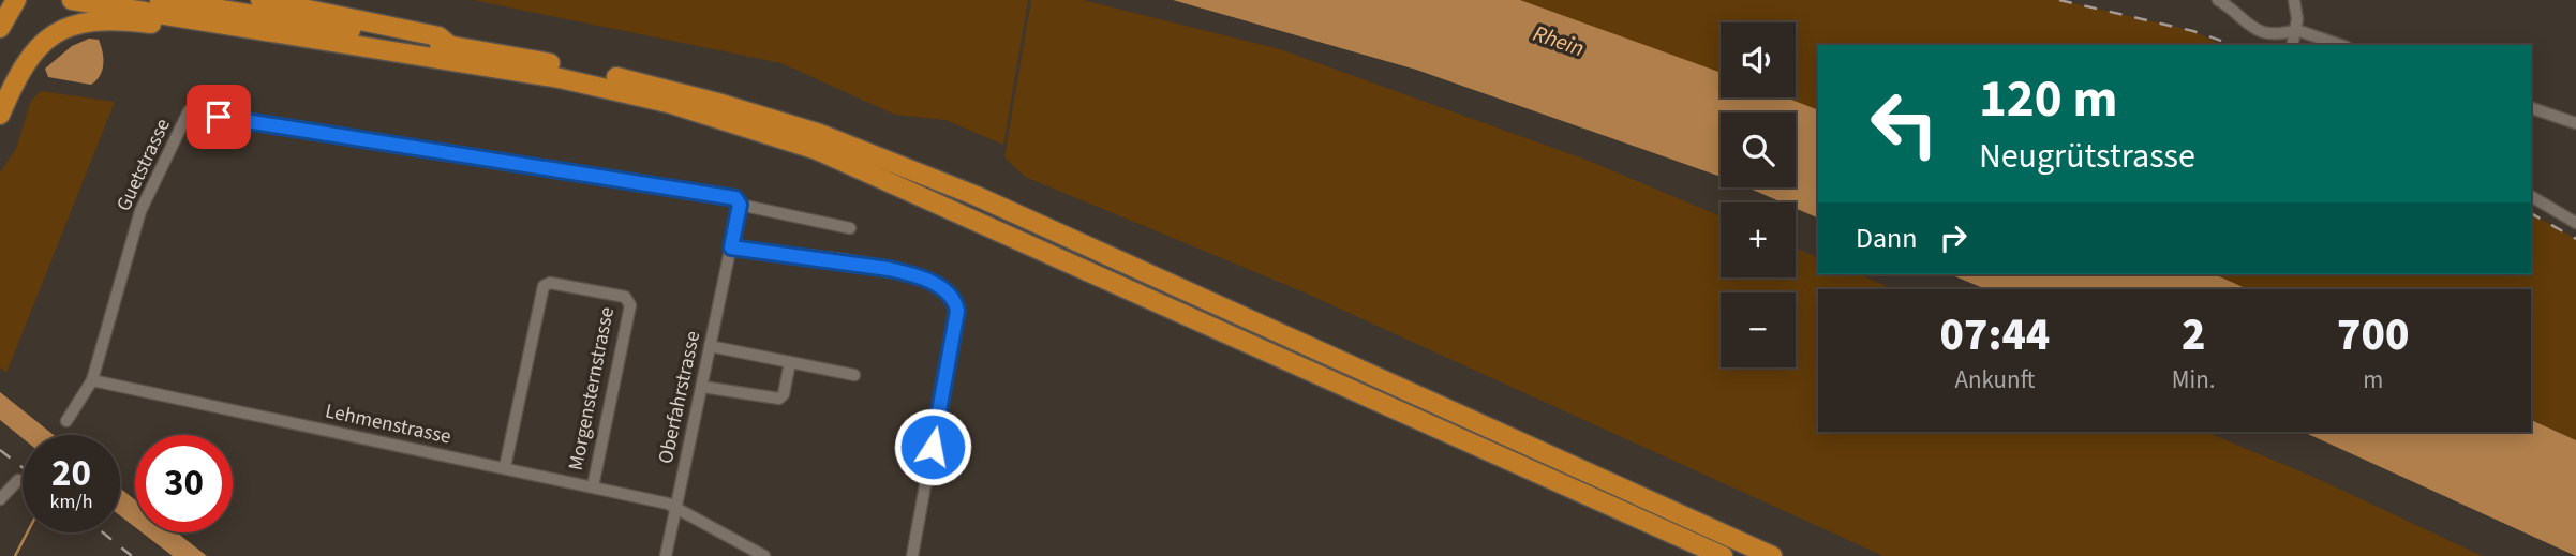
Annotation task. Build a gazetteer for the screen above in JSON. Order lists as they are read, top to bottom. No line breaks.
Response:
{"streets":{"street":["Guetstrasse","Morgensternstrasse","Oberfahrstrasse","Lehmenstrasse"]},"crossings":[["Guetstrasse","Lehmenstrasse"],["Morgensternstrasse","Lehmenstrasse"],["Oberfahrstrasse","Lehmenstrasse"]],"water":["Rhein"],"page":{"map_buttons":["+","−"],"turn":["120 m","Neugrütstrasse"],"then":"Dann","eta":["07:44","Ankunft","2","Min.","700","m"],"speed":"20 km/h","limit":"30"}}
